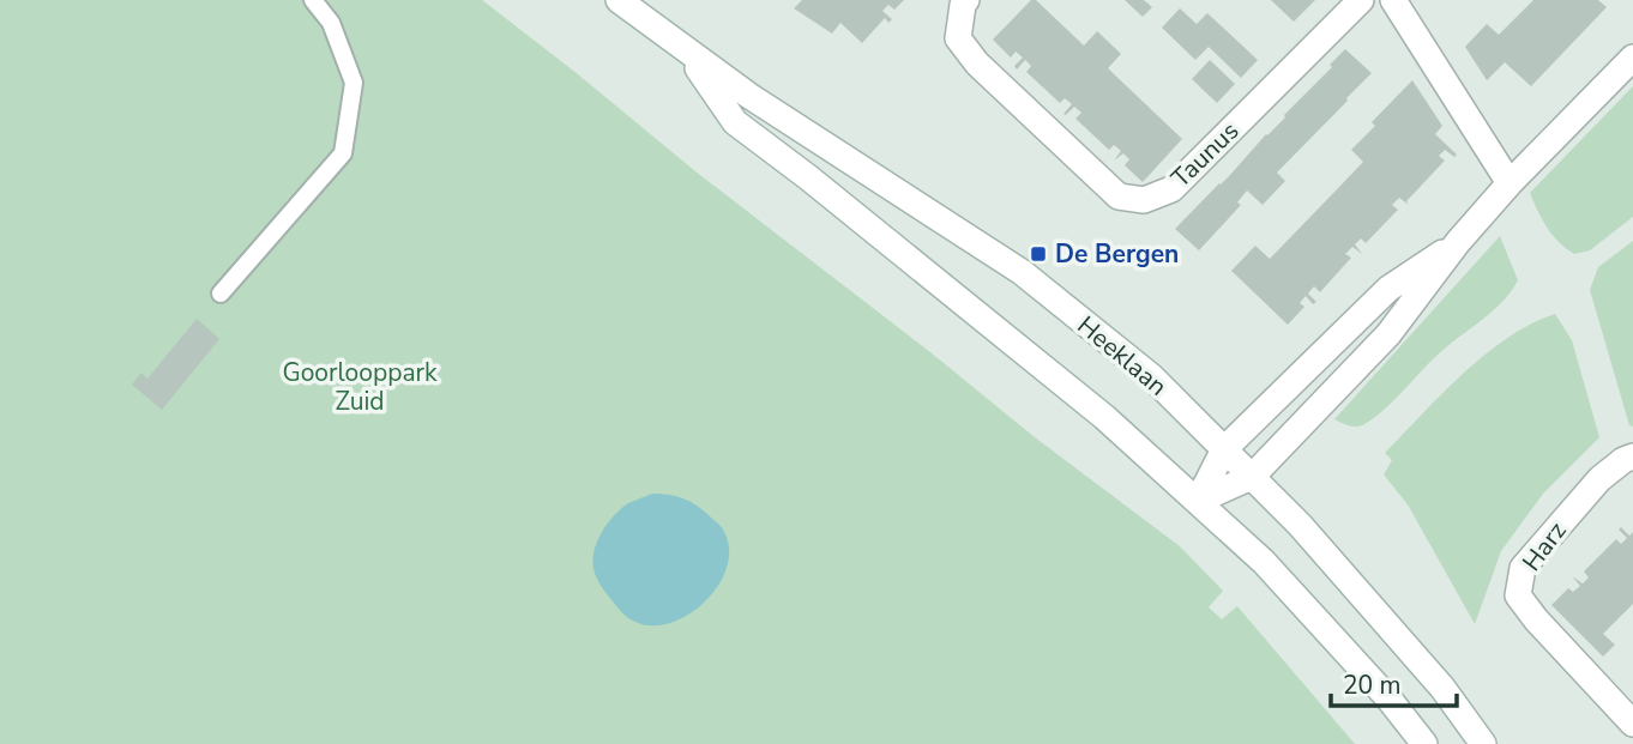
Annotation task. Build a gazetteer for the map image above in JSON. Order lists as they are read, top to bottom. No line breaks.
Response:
{"streets":{"street":["Taunus","Heeklaan","Harz"]},"parks":["Goorlooppark Zuid"],"places":{"transit":["De Bergen"]},"scale_bar":"20 m"}
